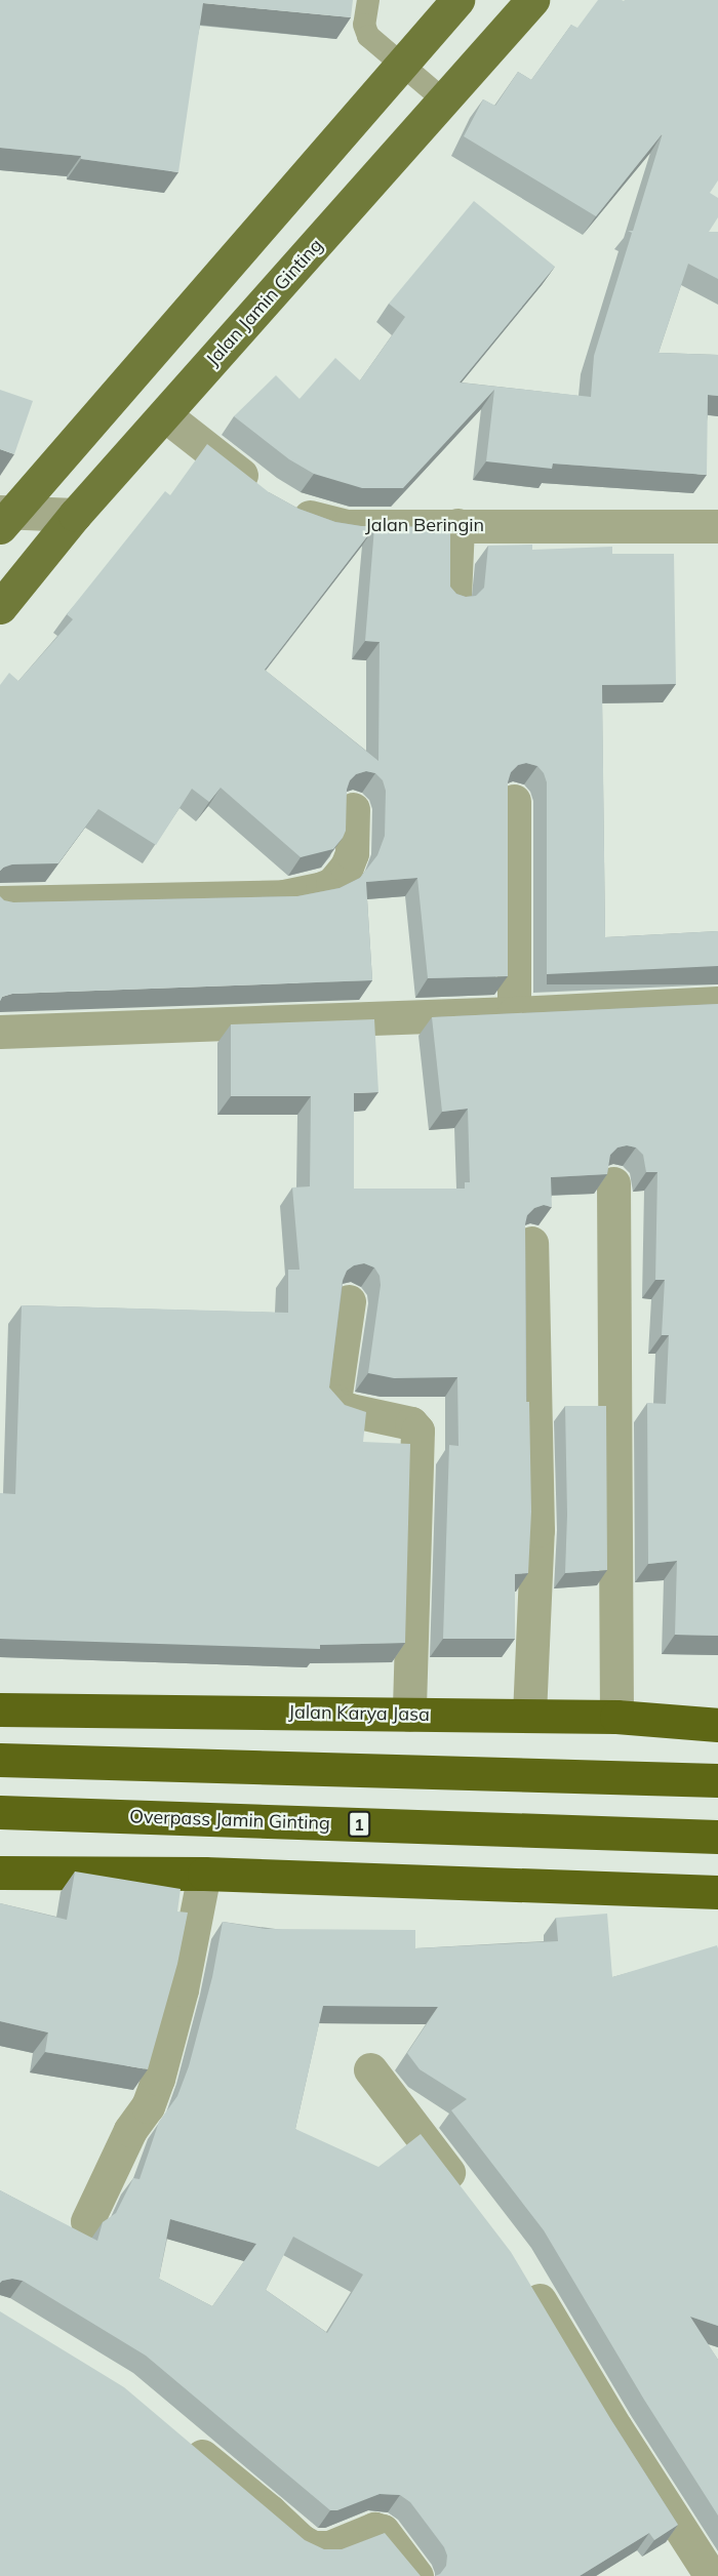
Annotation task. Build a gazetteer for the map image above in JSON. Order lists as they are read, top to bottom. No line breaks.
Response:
{"streets":{"highway":["Jalan Karya Jasa","Overpass Jamin Ginting","1"],"main road":["Jalan Jamin Ginting"],"street":["Jalan Beringin"]},"crossings":[["Jalan Jamin Ginting","Jalan Beringin"]]}
